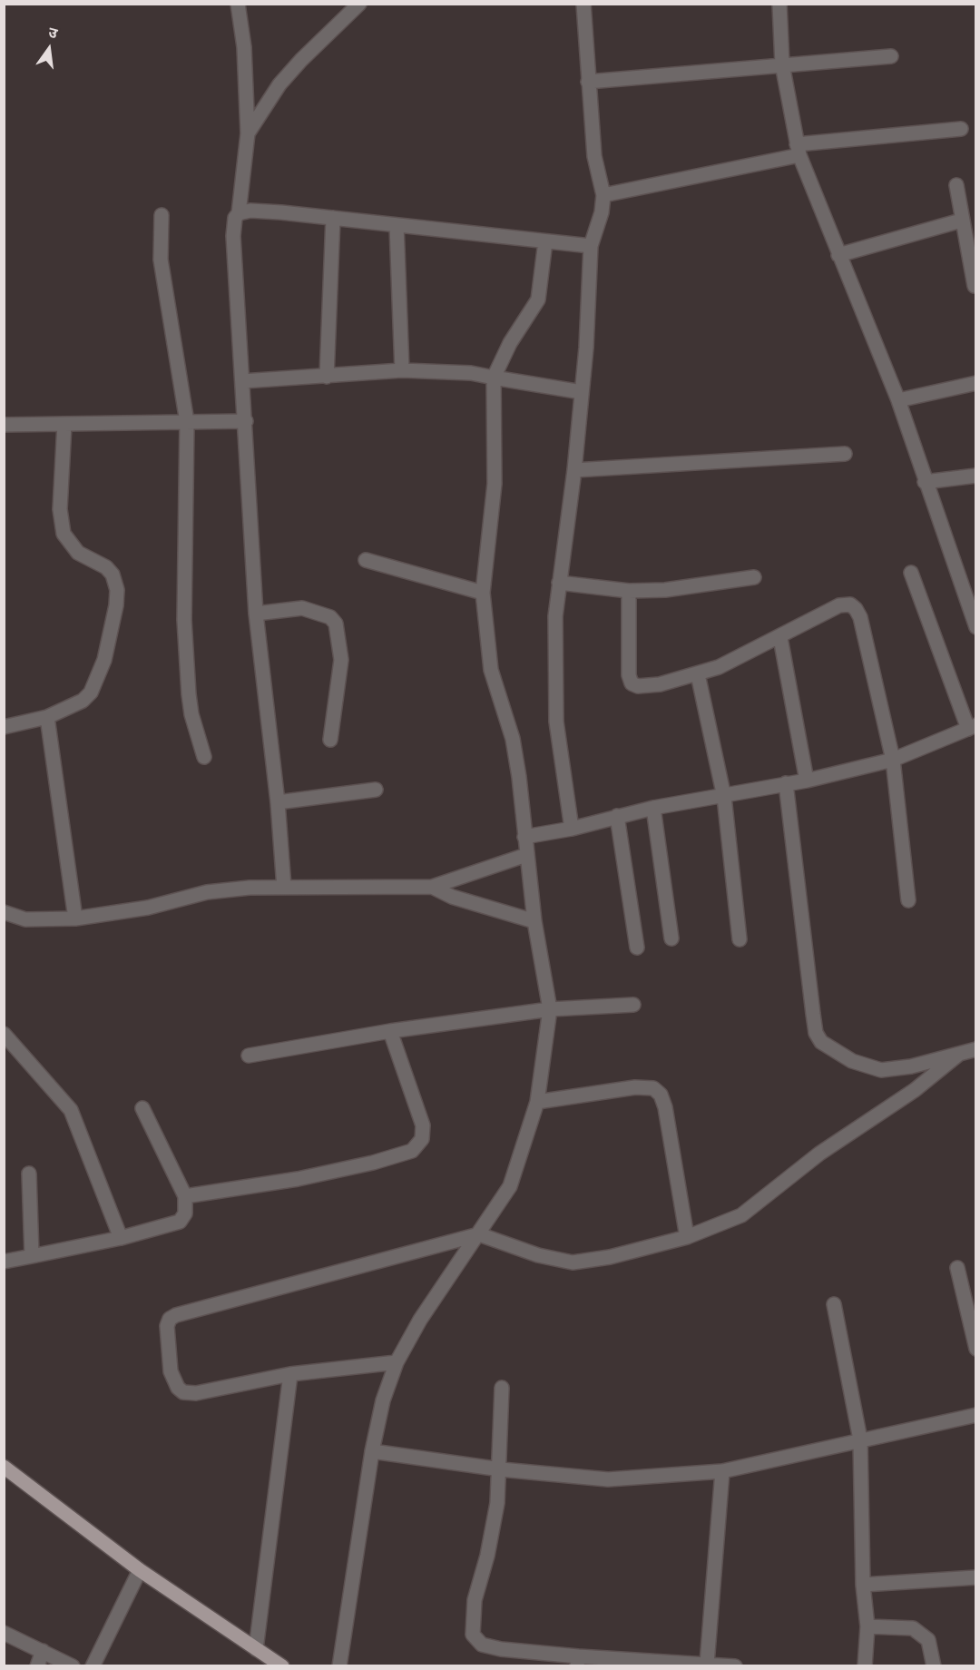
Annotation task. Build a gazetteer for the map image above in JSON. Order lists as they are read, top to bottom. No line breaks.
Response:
{"north":"top"}
